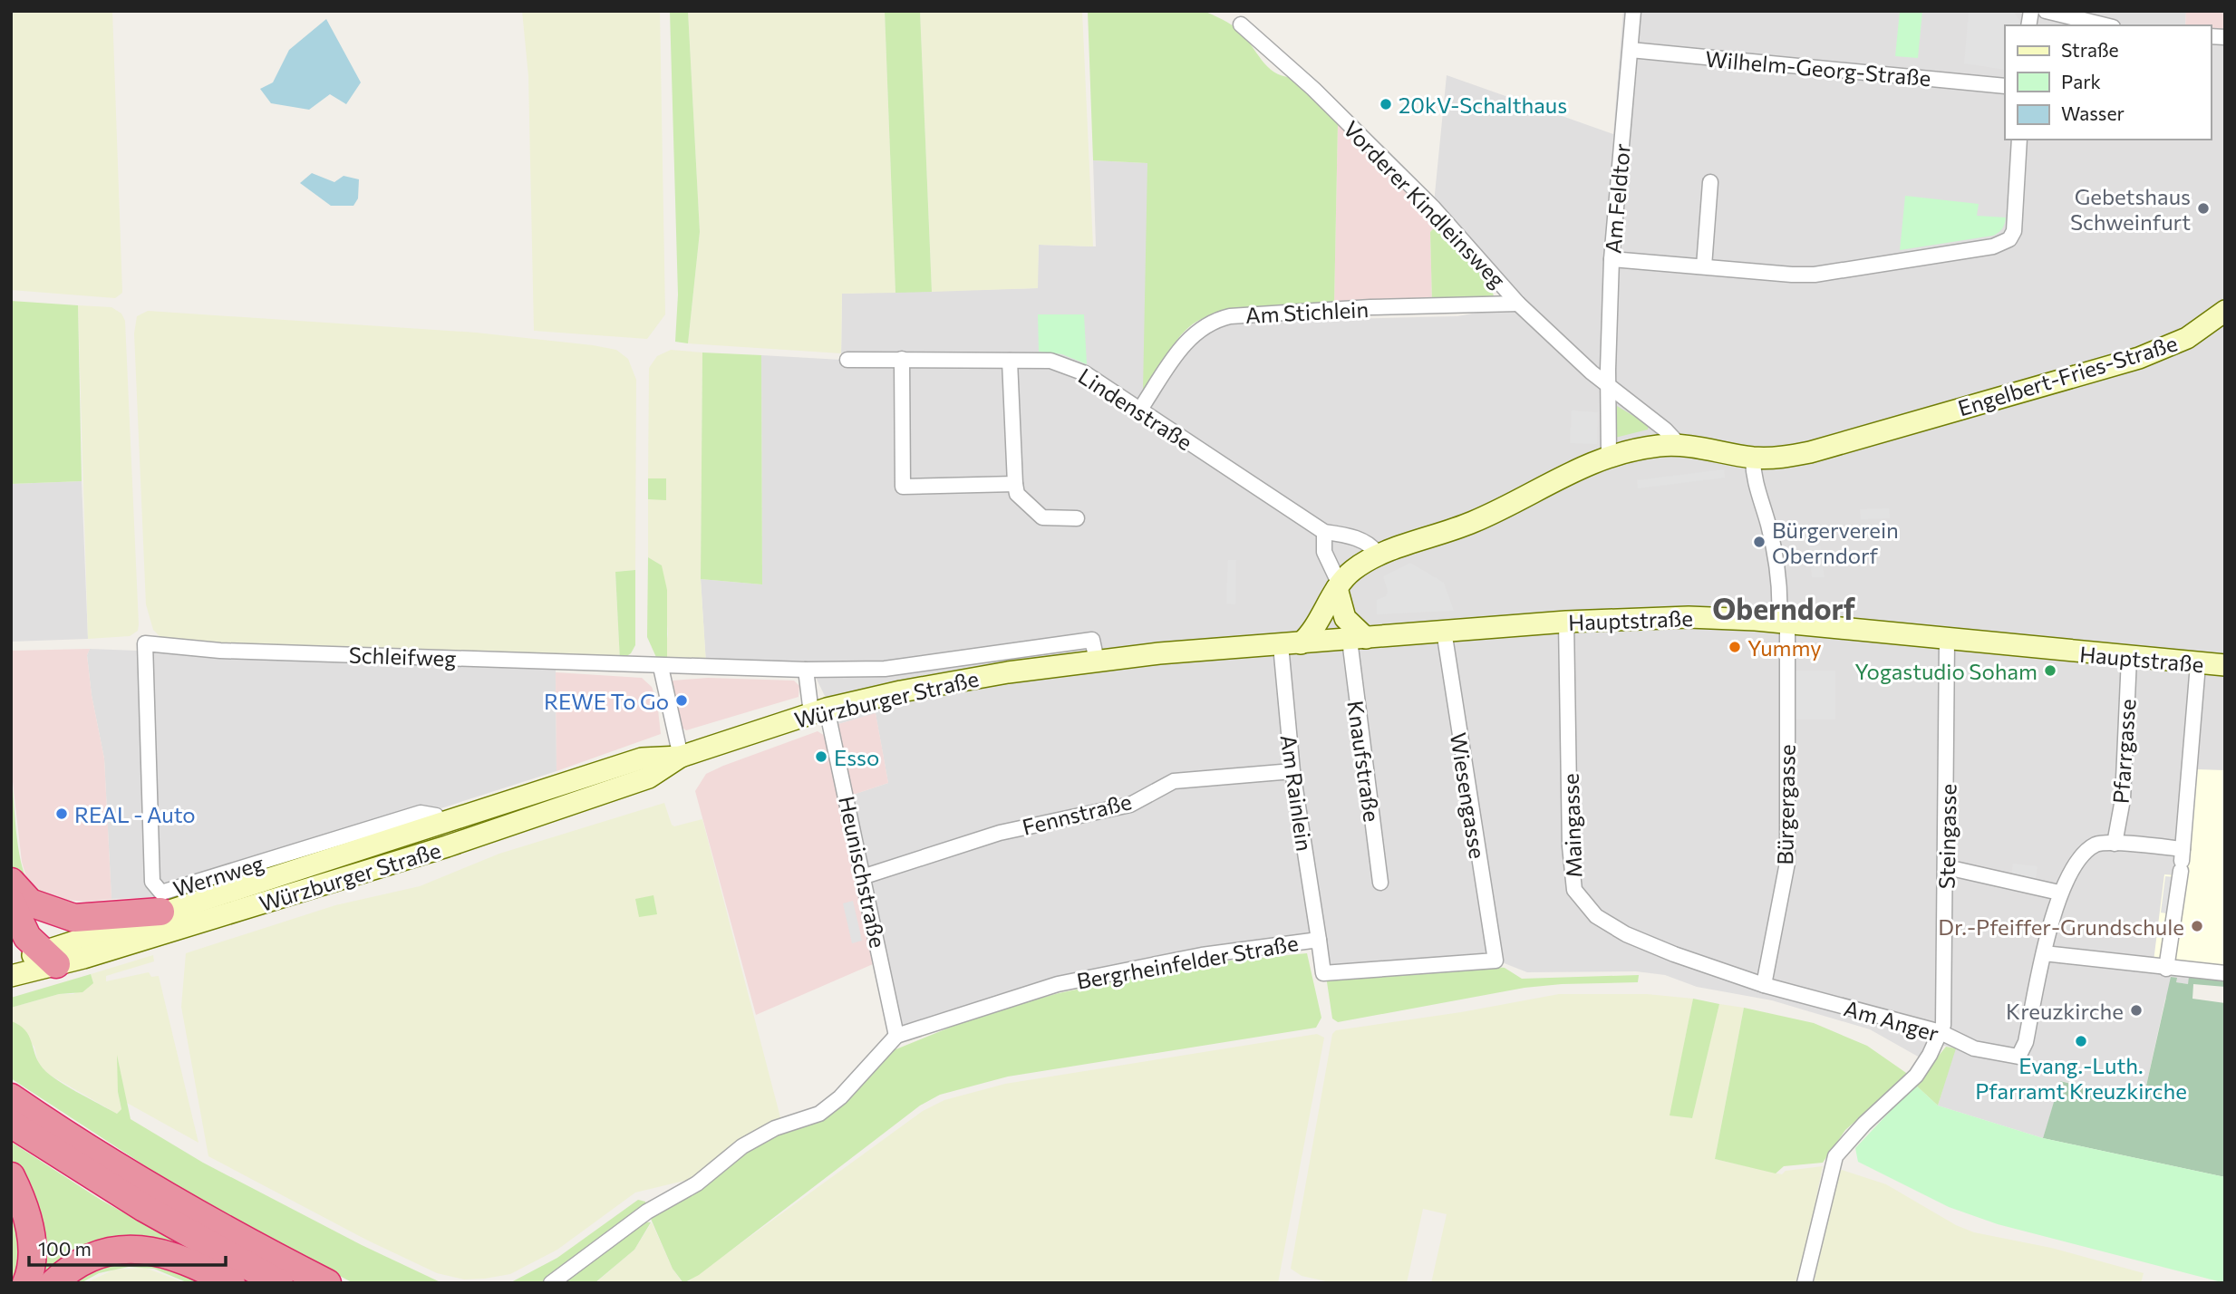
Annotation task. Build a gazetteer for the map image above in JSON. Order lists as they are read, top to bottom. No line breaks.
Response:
{"streets":{"main road":["Engelbert-Fries-Straße","Hauptstraße","Würzburger Straße"],"street":["Wilhelm-Georg-Straße","Am Feldtor","Vorderer Kindleinsweg","Am Stichlein","Lindenstraße","Schleifweg","Pfarrgasse","Knaufstraße","Am Rainlein","Wiesengasse","Bürgergasse","Fennstraße","Maingasse","Steingasse","Heunischstraße","Wernweg","Bergrheinfelder Straße","Am Anger"]},"crossings":[["Wilhelm-Georg-Straße","Am Feldtor"],["Am Feldtor","Vorderer Kindleinsweg"],["Vorderer Kindleinsweg","Am Stichlein"],["Am Stichlein","Lindenstraße"],["Hauptstraße","Würzburger Straße"],["Hauptstraße","Pfarrgasse"],["Hauptstraße","Knaufstraße"],["Hauptstraße","Am Rainlein"],["Hauptstraße","Wiesengasse"],["Hauptstraße","Bürgergasse"],["Hauptstraße","Maingasse"],["Hauptstraße","Steingasse"],["Schleifweg","Würzburger Straße"],["Schleifweg","Wernweg"],["Würzburger Straße","Am Rainlein"],["Würzburger Straße","Heunischstraße"],["Würzburger Straße","Wernweg"],["Am Rainlein","Fennstraße"],["Am Rainlein","Bergrheinfelder Straße"],["Wiesengasse","Bergrheinfelder Straße"],["Bürgergasse","Maingasse"],["Bürgergasse","Am Anger"],["Fennstraße","Heunischstraße"],["Maingasse","Am Anger"],["Steingasse","Am Anger"],["Heunischstraße","Bergrheinfelder Straße"]],"districts":["Oberndorf"],"places":["20kV-Schalthaus","Gebetshaus Schweinfurt","Bürgerverein Oberndorf","Yummy","Yogastudio Soham","REWE To Go","Esso","REAL - Auto","Dr.-Pfeiffer-Grundschule","Kreuzkirche","Evang.-Luth. Pfarramt Kreuzkirche"],"legend":["Straße","Park","Wasser"],"scale_bar":"100 m"}
